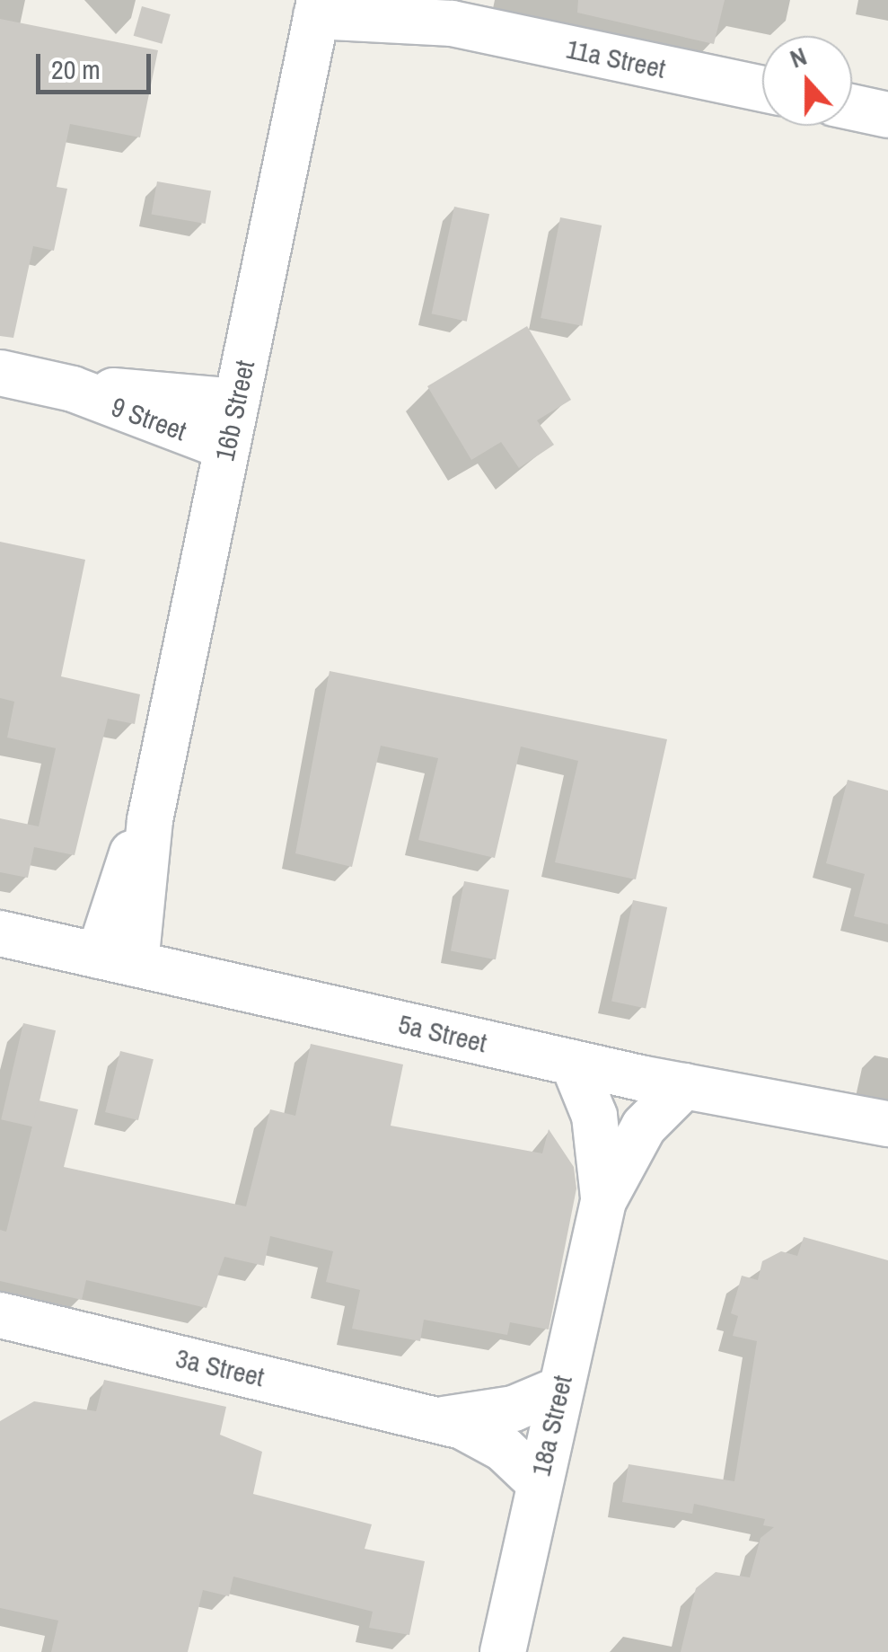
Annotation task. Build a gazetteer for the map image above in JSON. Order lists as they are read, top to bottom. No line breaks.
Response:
{"streets":{"street":["11a Street","16b Street","9 Street","5a Street","3a Street","18a Street"]},"crossings":[["11a Street","16b Street"],["16b Street","9 Street"],["16b Street","5a Street"],["5a Street","18a Street"],["3a Street","18a Street"]],"scale_bar":"20 m","north":"top"}
